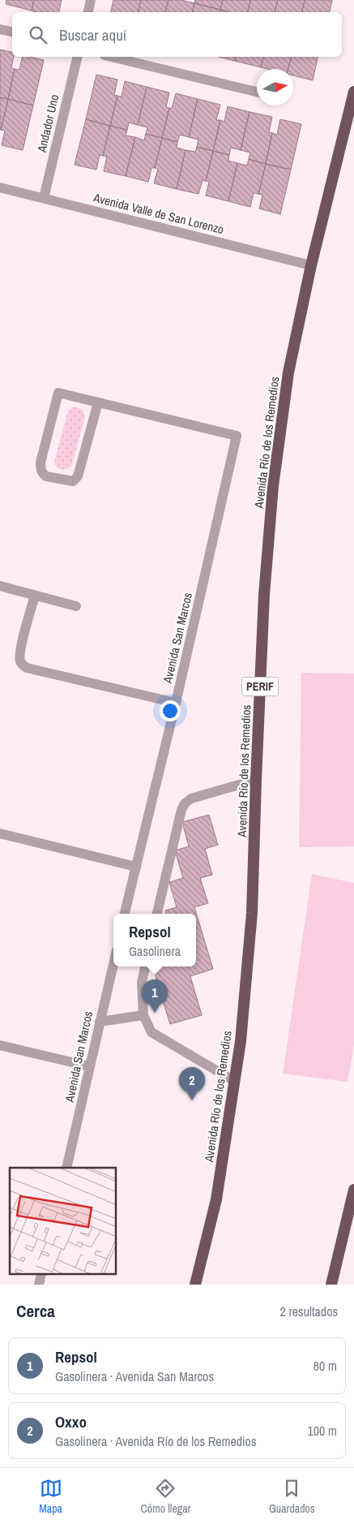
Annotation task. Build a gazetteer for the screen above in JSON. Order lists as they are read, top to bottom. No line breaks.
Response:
{"streets":{"highway":["Avenida Río de los Remedios","PERIF"],"street":["Andador Uno","Avenida Valle de San Lorenzo","Avenida San Marcos"]},"crossings":[["Andador Uno","Avenida Valle de San Lorenzo"],["Avenida Valle de San Lorenzo","Avenida Río de los Remedios"]],"north":"right","page":{"search":"Buscar aquí","popup":["Repsol","Gasolinera"],"pins":["1","2"],"heading":["Cerca","2 resultados"],"list":[{"mark":"1","name":"Repsol","note":"Gasolinera · Avenida San Marcos","value":"80 m"},{"mark":"2","name":"Oxxo","note":"Gasolinera · Avenida Río de los Remedios","value":"100 m"}],"nav":["Mapa","Cómo llegar","Guardados"]}}
